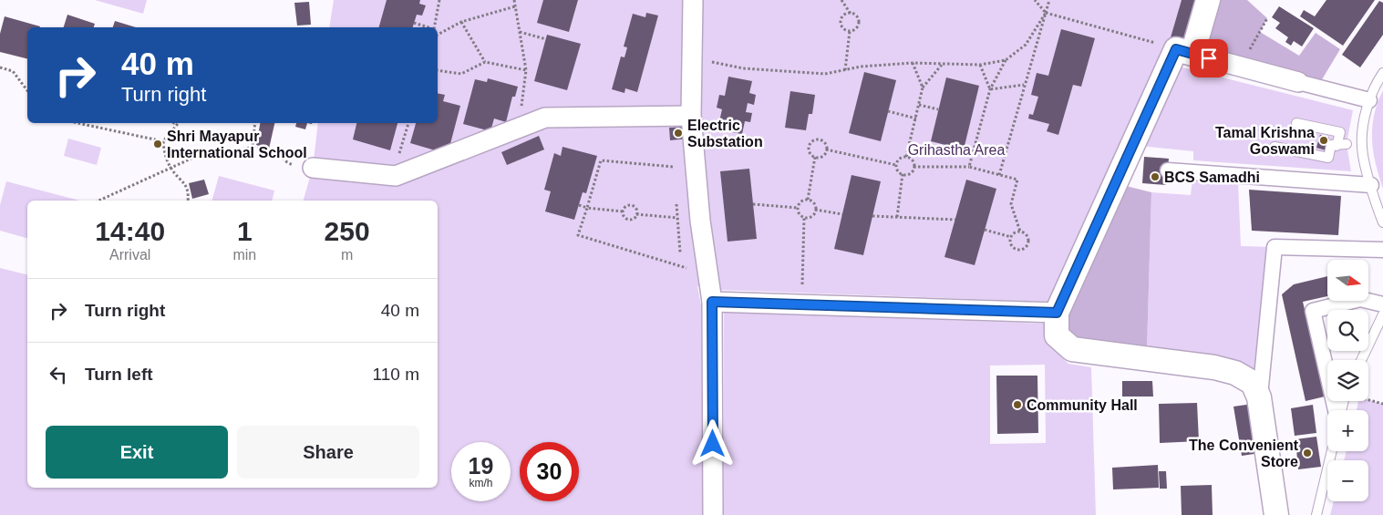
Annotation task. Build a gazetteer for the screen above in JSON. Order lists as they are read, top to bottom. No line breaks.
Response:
{"parks":["Grihastha Area"],"places":["Electric Substation","Tamal Krishna Goswami","Shri Mayapur International School","BCS Samadhi","Community Hall","The Convenient Store"],"north":"right","page":{"turn":["40 m","Turn right"],"eta":["14:40","Arrival","1","min","250","m"],"map_buttons":["+","−"],"list":[{"name":"Turn right","value":"40 m"},{"name":"Turn left","value":"110 m"}],"buttons":["Exit","Share"],"speed":"19 km/h","limit":"30"}}
